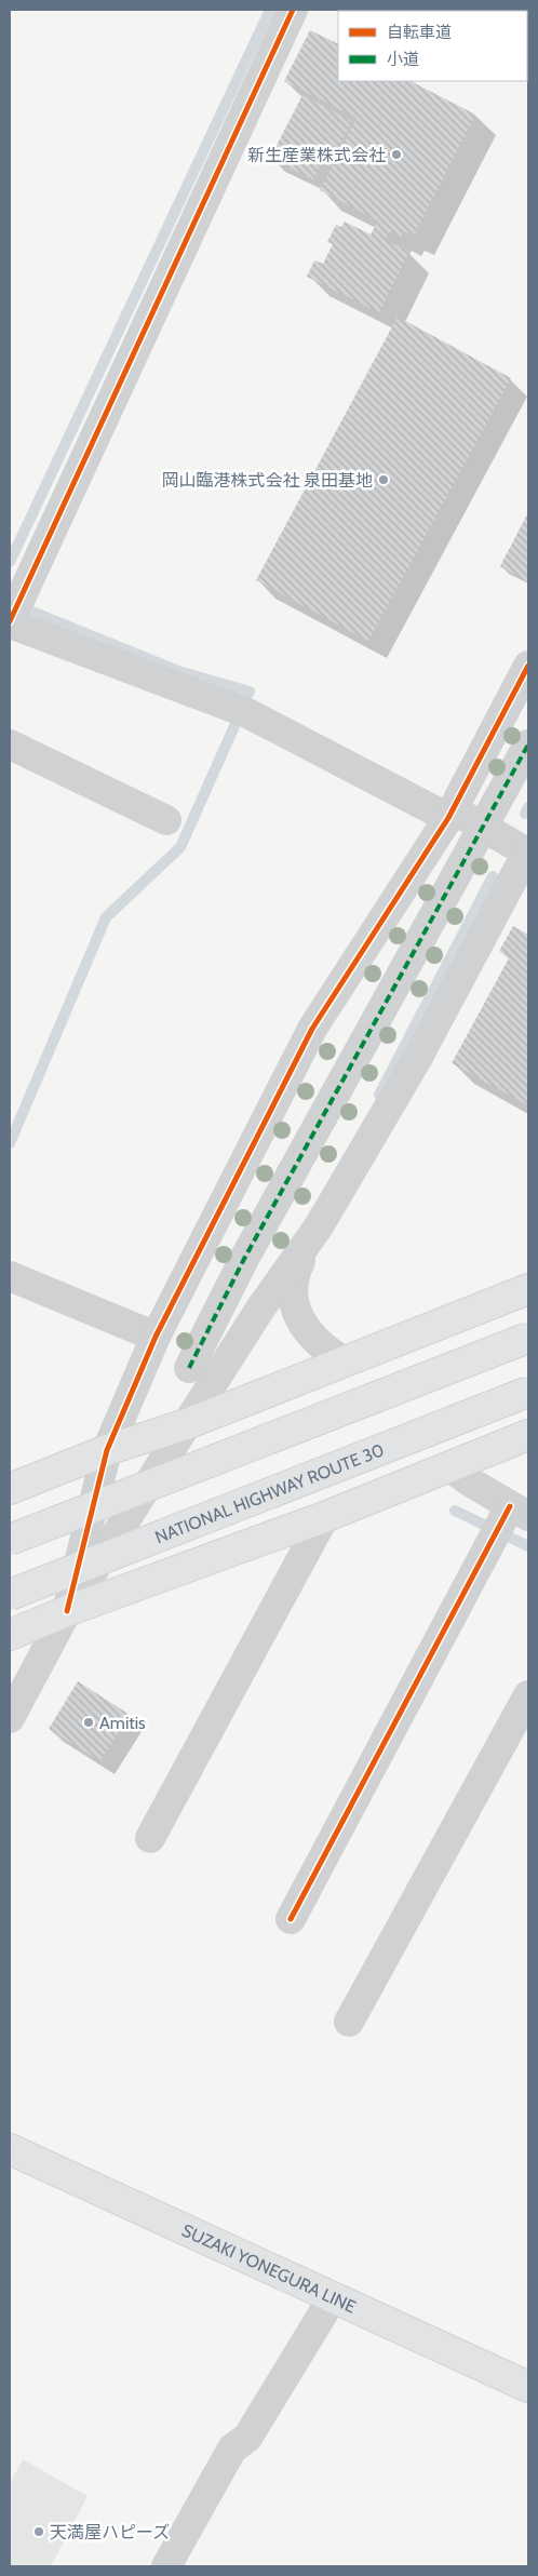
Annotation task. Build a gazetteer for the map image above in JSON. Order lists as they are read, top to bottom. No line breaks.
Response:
{"streets":{"main road":["NATIONAL HIGHWAY ROUTE 30","SUZAKI YONEGURA LINE"]},"places":["新生産業株式会社","岡山臨港株式会社 泉田基地","Amitis","天満屋ハピーズ"],"legend":["自転車道","小道"]}
